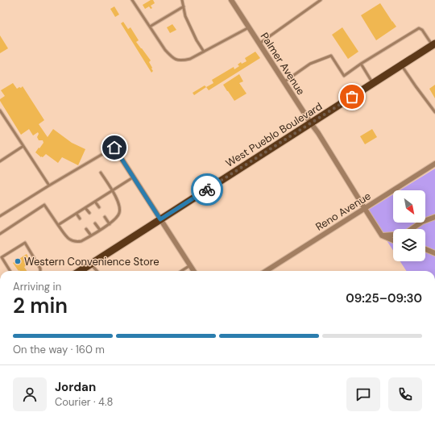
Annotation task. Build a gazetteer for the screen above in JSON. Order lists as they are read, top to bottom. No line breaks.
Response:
{"streets":{"main road":["West Pueblo Boulevard"],"street":["Palmer Avenue","Reno Avenue"]},"crossings":[["Palmer Avenue","West Pueblo Boulevard"],["Palmer Avenue","Reno Avenue"]],"places":["Western Convenience Store"],"north":"bottom right","page":{"heading":["2 min","Arriving in","09:25–09:30"],"panel":["Jordan","Courier · 4.8"],"bar":"On the way · 160 m"}}
